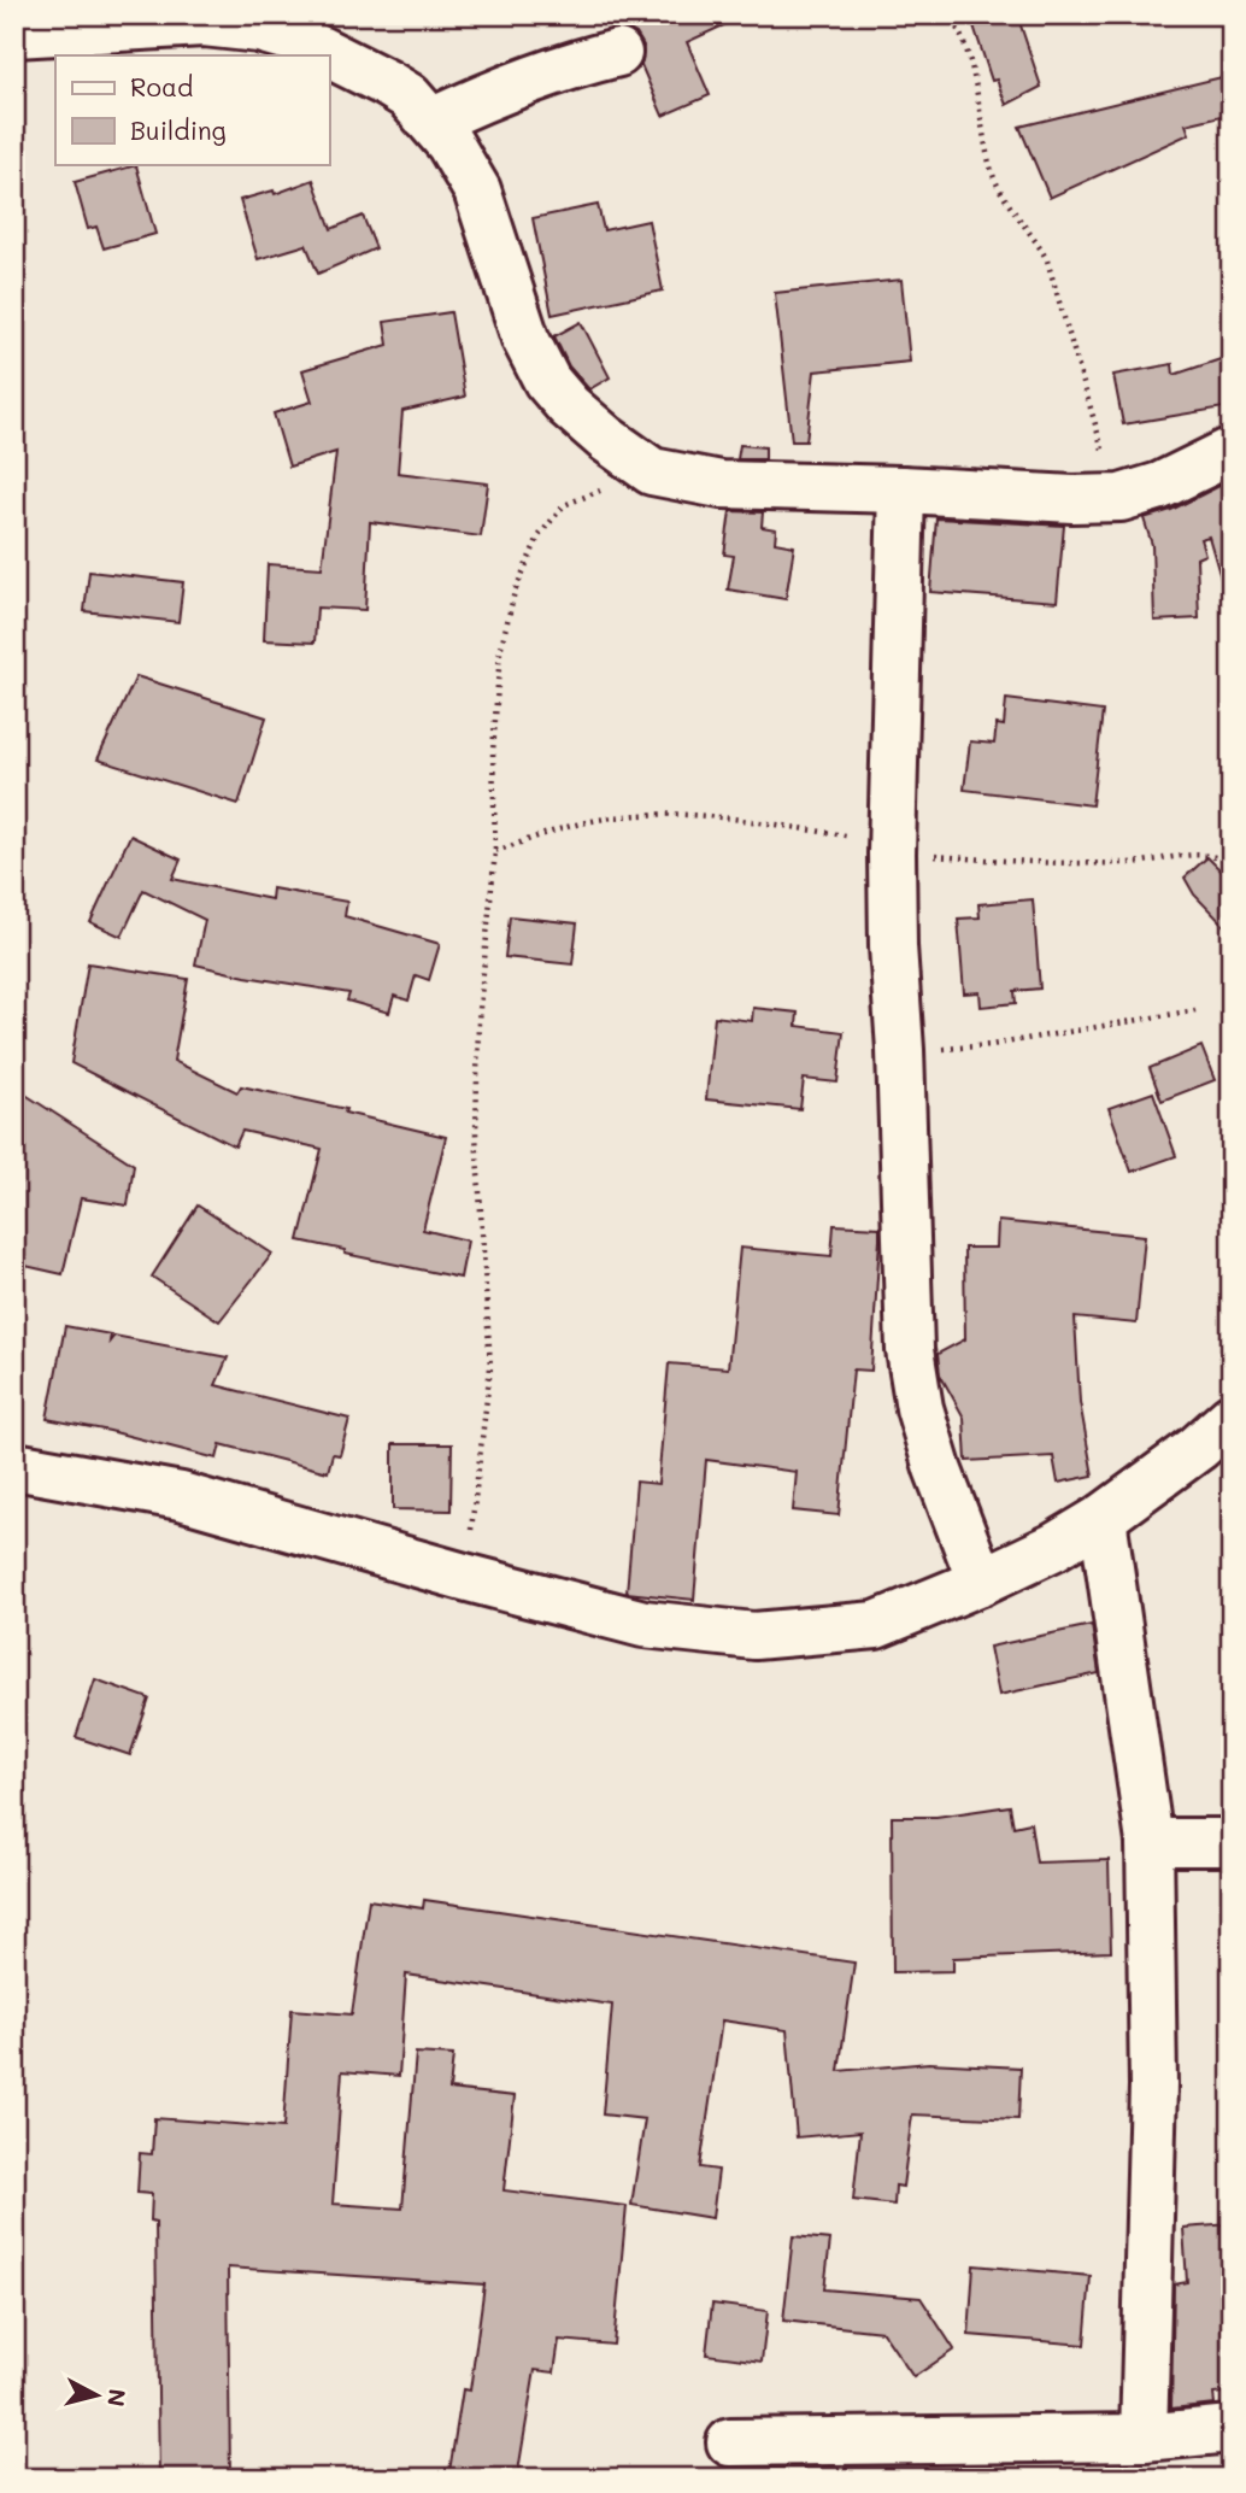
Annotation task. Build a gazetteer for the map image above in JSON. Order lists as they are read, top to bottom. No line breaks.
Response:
{"legend":["Road","Building"],"north":"right"}
